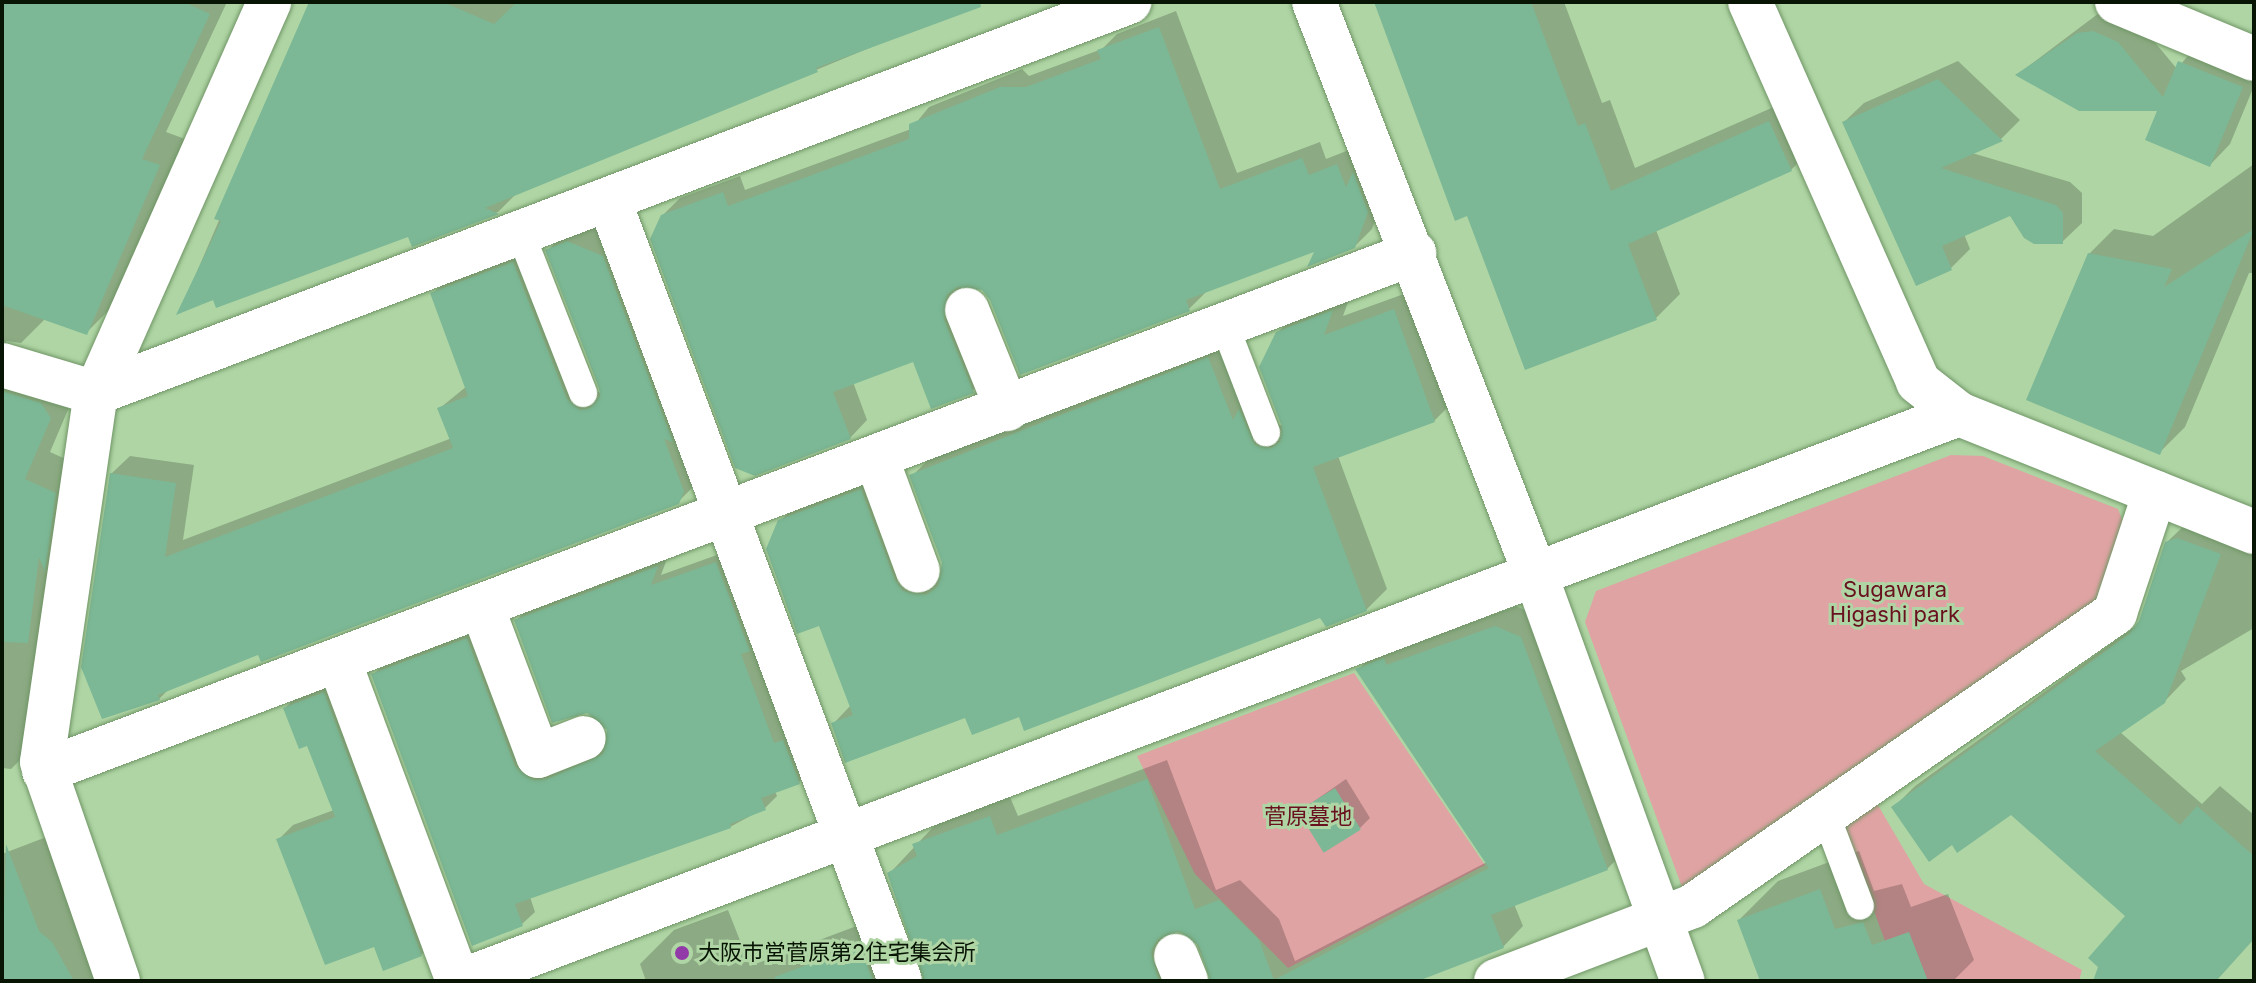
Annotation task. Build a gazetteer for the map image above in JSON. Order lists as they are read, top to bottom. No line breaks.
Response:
{"parks":["Sugawara Higashi park","菅原墓地"],"places":["大阪市営菅原第2住宅集会所"]}
